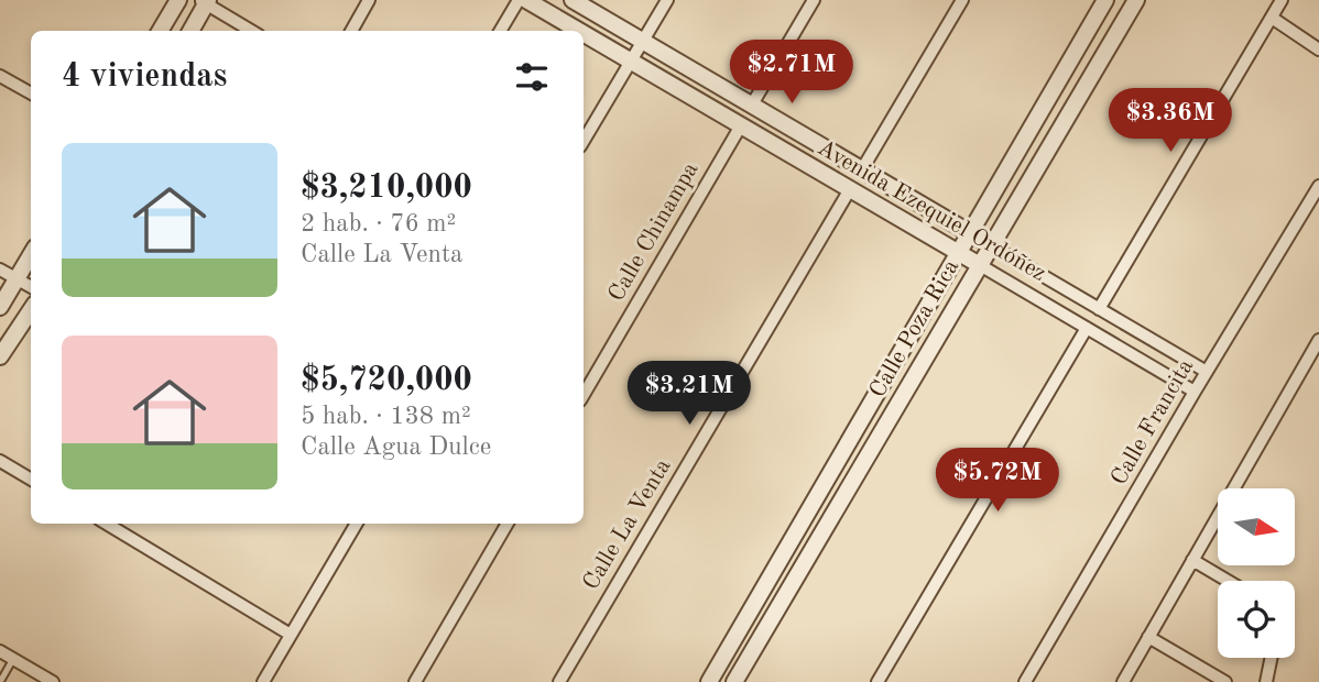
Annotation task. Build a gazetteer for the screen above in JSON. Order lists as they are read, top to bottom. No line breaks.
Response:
{"streets":{"street":["Avenida Ezequiel Ordóñez","Calle Chinampa","Calle Poza Rica","Calle Francita","Calle La Venta"]},"crossings":[["Avenida Ezequiel Ordóñez","Calle Chinampa"],["Avenida Ezequiel Ordóñez","Calle Poza Rica"],["Avenida Ezequiel Ordóñez","Calle Francita"],["Avenida Ezequiel Ordóñez","Calle La Venta"]],"north":"right","page":{"heading":"4 viviendas","price":["$2.71M","$3.36M","$3.21M","$5.72M"],"list":[{"name":"$3,210,000","note":"2 hab. · 76 m² · Calle La Venta"},{"name":"$5,720,000","note":"5 hab. · 138 m² · Calle Agua Dulce"}]}}
